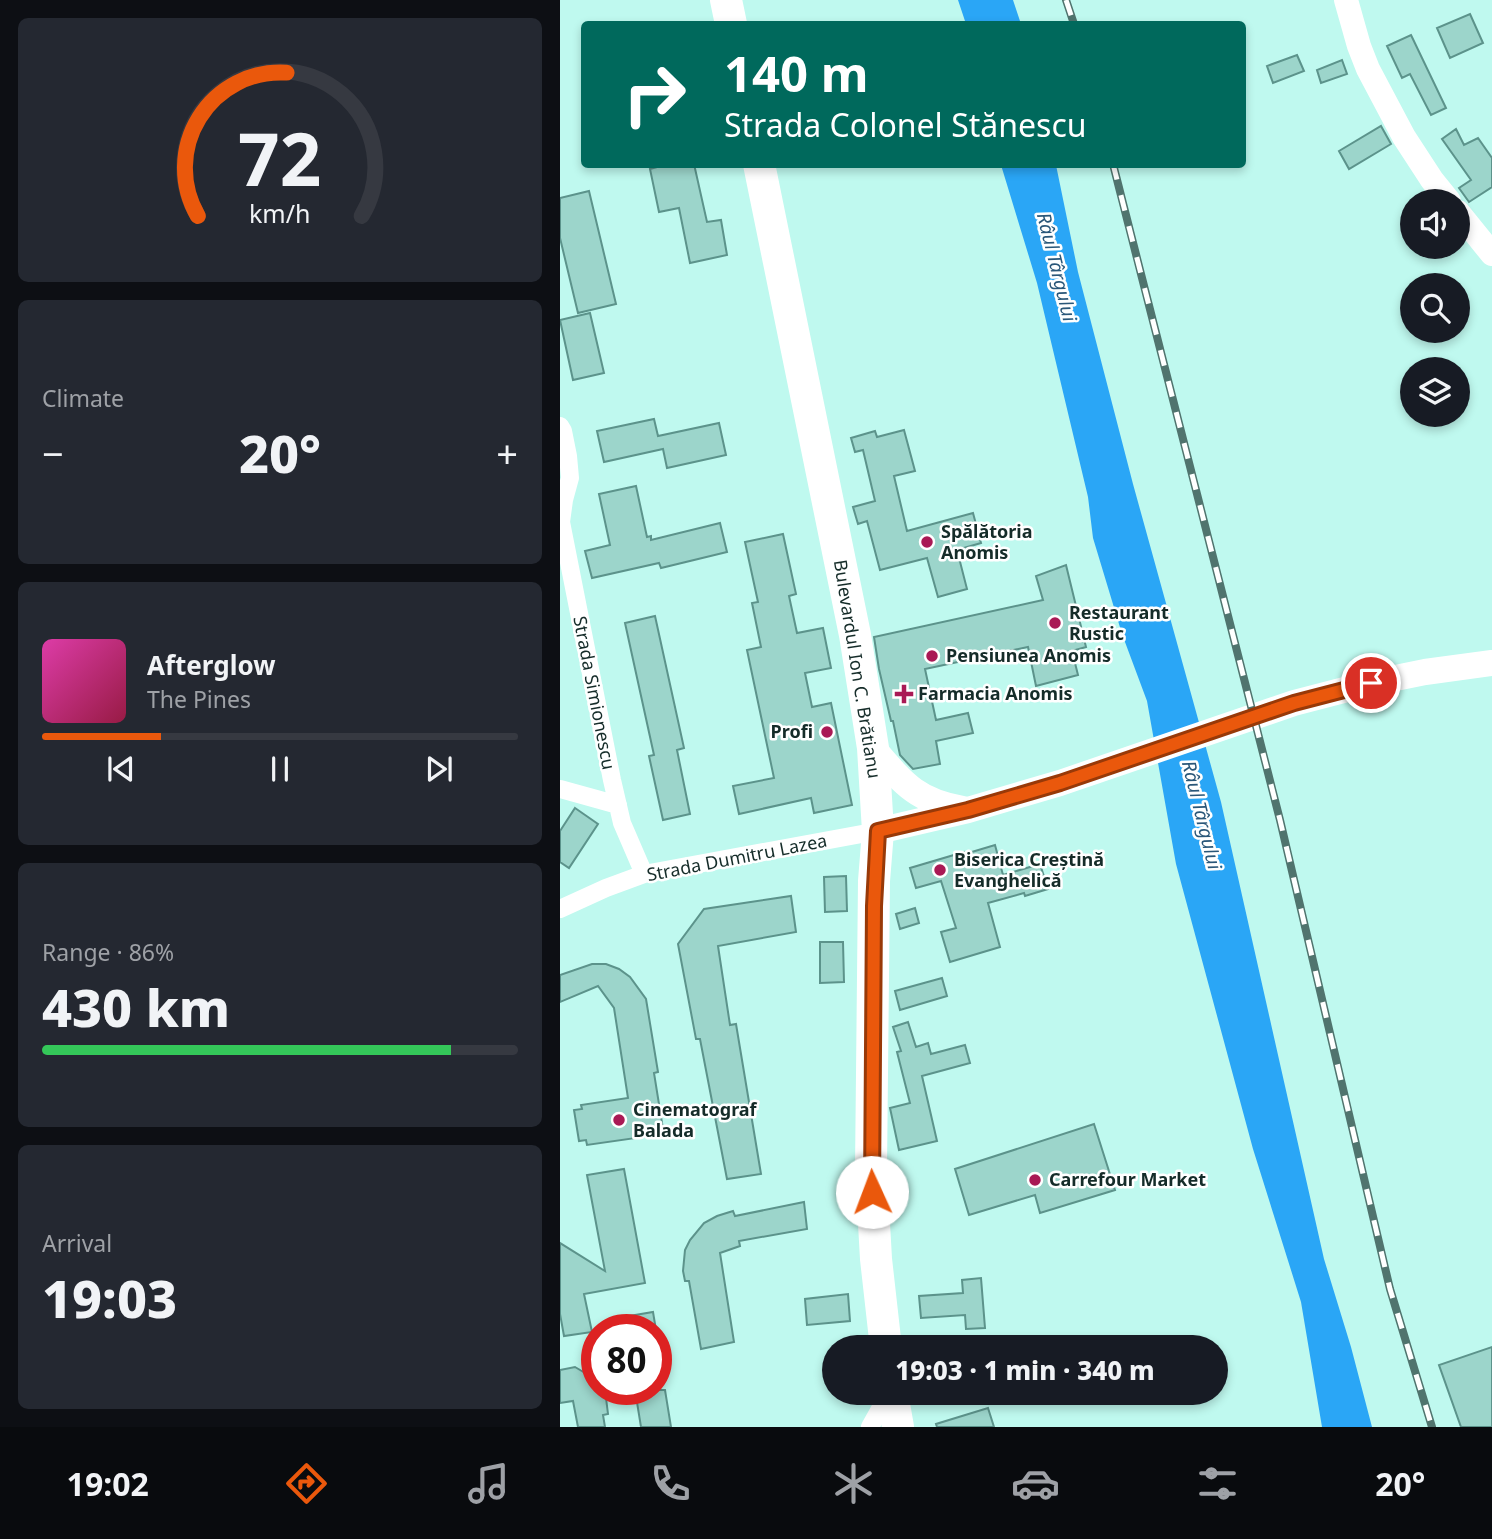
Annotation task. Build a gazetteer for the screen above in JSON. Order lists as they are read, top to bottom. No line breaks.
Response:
{"streets":{"highway":["Bulevardul Ion C. Brătianu"],"street":["Strada Simionescu","Strada Dumitru Lazea"]},"crossings":[["Bulevardul Ion C. Brătianu","Strada Dumitru Lazea"],["Strada Simionescu","Strada Dumitru Lazea"]],"water":["Râul Târgului"],"places":{"other":["Spălătoria Anomis","Restaurant Rustic","Pensiunea Anomis","Profi","Biserica Creștină Evanghelică","Cinematograf Balada","Carrefour Market"],"health":["Farmacia Anomis"]},"page":{"turn":["140 m","Strada Colonel Stănescu"],"tile":["Climate",["Range · 86%","430 km"],["Arrival","19:03"]],"heat":["−","20°","+"],"song":["Afterglow","The Pines"],"limit":"80","trip":"19:03 · 1 min · 340 m","tabs":["19:02","20°"],"gauge":["72","km/h"]}}
